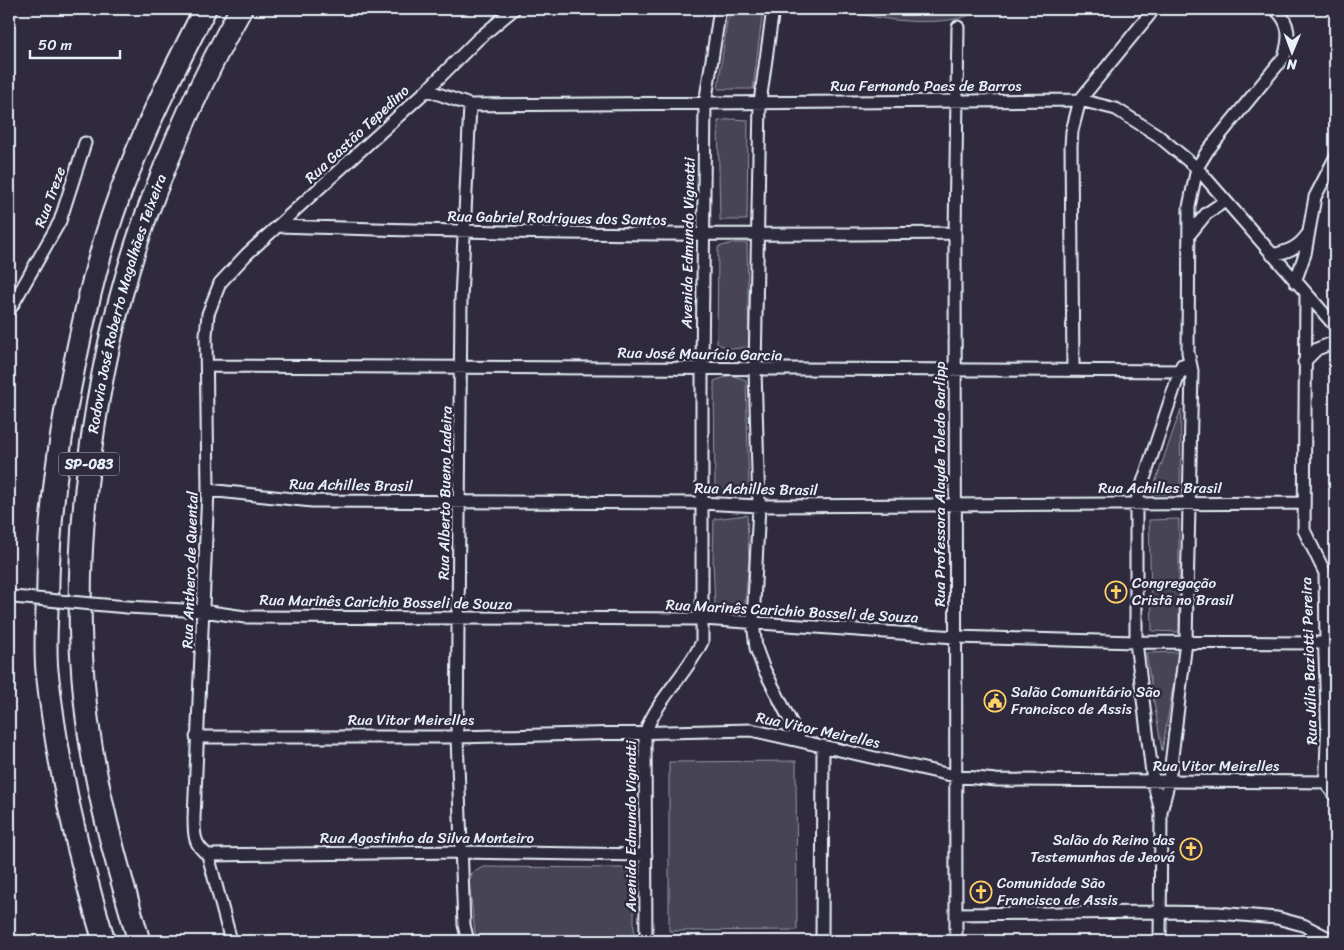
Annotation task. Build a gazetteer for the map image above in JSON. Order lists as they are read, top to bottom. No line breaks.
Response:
{"streets":{"highway":["Rodovia José Roberto Magalhães Teixeira","SP-083"],"street":["Rua Fernando Paes de Barros","Rua Gastão Tepedino","Rua Treze","Rua Gabriel Rodrigues dos Santos","Avenida Edmundo Vignatti","Rua José Maurício Garcia","Rua Professora Alayde Toledo Garlipp","Rua Achilles Brasil","Rua Alberto Bueno Ladeira","Rua Anthero de Quental","Rua Marinês Carichio Bosseli de Souza","Rua Júlia Baziotti Pereira","Rua Vitor Meirelles","Rua Agostinho da Silva Monteiro"]},"crossings":[["Rua Fernando Paes de Barros","Rua Gastão Tepedino"],["Rua Fernando Paes de Barros","Avenida Edmundo Vignatti"],["Rua Fernando Paes de Barros","Rua Professora Alayde Toledo Garlipp"],["Rua Fernando Paes de Barros","Rua Alberto Bueno Ladeira"],["Rua Fernando Paes de Barros","Rua Júlia Baziotti Pereira"],["Rua Gastão Tepedino","Rua Gabriel Rodrigues dos Santos"],["Rua Gastão Tepedino","Rua Anthero de Quental"],["Rua Gabriel Rodrigues dos Santos","Avenida Edmundo Vignatti"],["Rua Gabriel Rodrigues dos Santos","Rua Professora Alayde Toledo Garlipp"],["Rua Gabriel Rodrigues dos Santos","Rua Alberto Bueno Ladeira"],["Avenida Edmundo Vignatti","Rua José Maurício Garcia"],["Avenida Edmundo Vignatti","Rua Achilles Brasil"],["Avenida Edmundo Vignatti","Rua Marinês Carichio Bosseli de Souza"],["Avenida Edmundo Vignatti","Rua Vitor Meirelles"],["Avenida Edmundo Vignatti","Rua Agostinho da Silva Monteiro"],["Rua José Maurício Garcia","Rua Professora Alayde Toledo Garlipp"],["Rua José Maurício Garcia","Rua Alberto Bueno Ladeira"],["Rua José Maurício Garcia","Rua Anthero de Quental"],["Rua Professora Alayde Toledo Garlipp","Rua Achilles Brasil"],["Rua Professora Alayde Toledo Garlipp","Rua Marinês Carichio Bosseli de Souza"],["Rua Professora Alayde Toledo Garlipp","Rua Vitor Meirelles"],["Rua Achilles Brasil","Rua Alberto Bueno Ladeira"],["Rua Achilles Brasil","Rua Anthero de Quental"],["Rua Achilles Brasil","Rua Júlia Baziotti Pereira"],["Rua Alberto Bueno Ladeira","Rua Marinês Carichio Bosseli de Souza"],["Rua Alberto Bueno Ladeira","Rua Vitor Meirelles"],["Rua Alberto Bueno Ladeira","Rua Agostinho da Silva Monteiro"],["Rua Anthero de Quental","Rua Marinês Carichio Bosseli de Souza"],["Rua Anthero de Quental","Rua Vitor Meirelles"],["Rua Anthero de Quental","Rua Agostinho da Silva Monteiro"],["Rua Marinês Carichio Bosseli de Souza","Rua Júlia Baziotti Pereira"],["Rua Júlia Baziotti Pereira","Rua Vitor Meirelles"]],"places":{"church":["Congregação Cristã no Brasil","Salão do Reino das Testemunhas de Jeová","Comunidade São Francisco de Assis"],"public building":["Salão Comunitário São Francisco de Assis"]},"scale_bar":"50 m","north":"bottom"}
